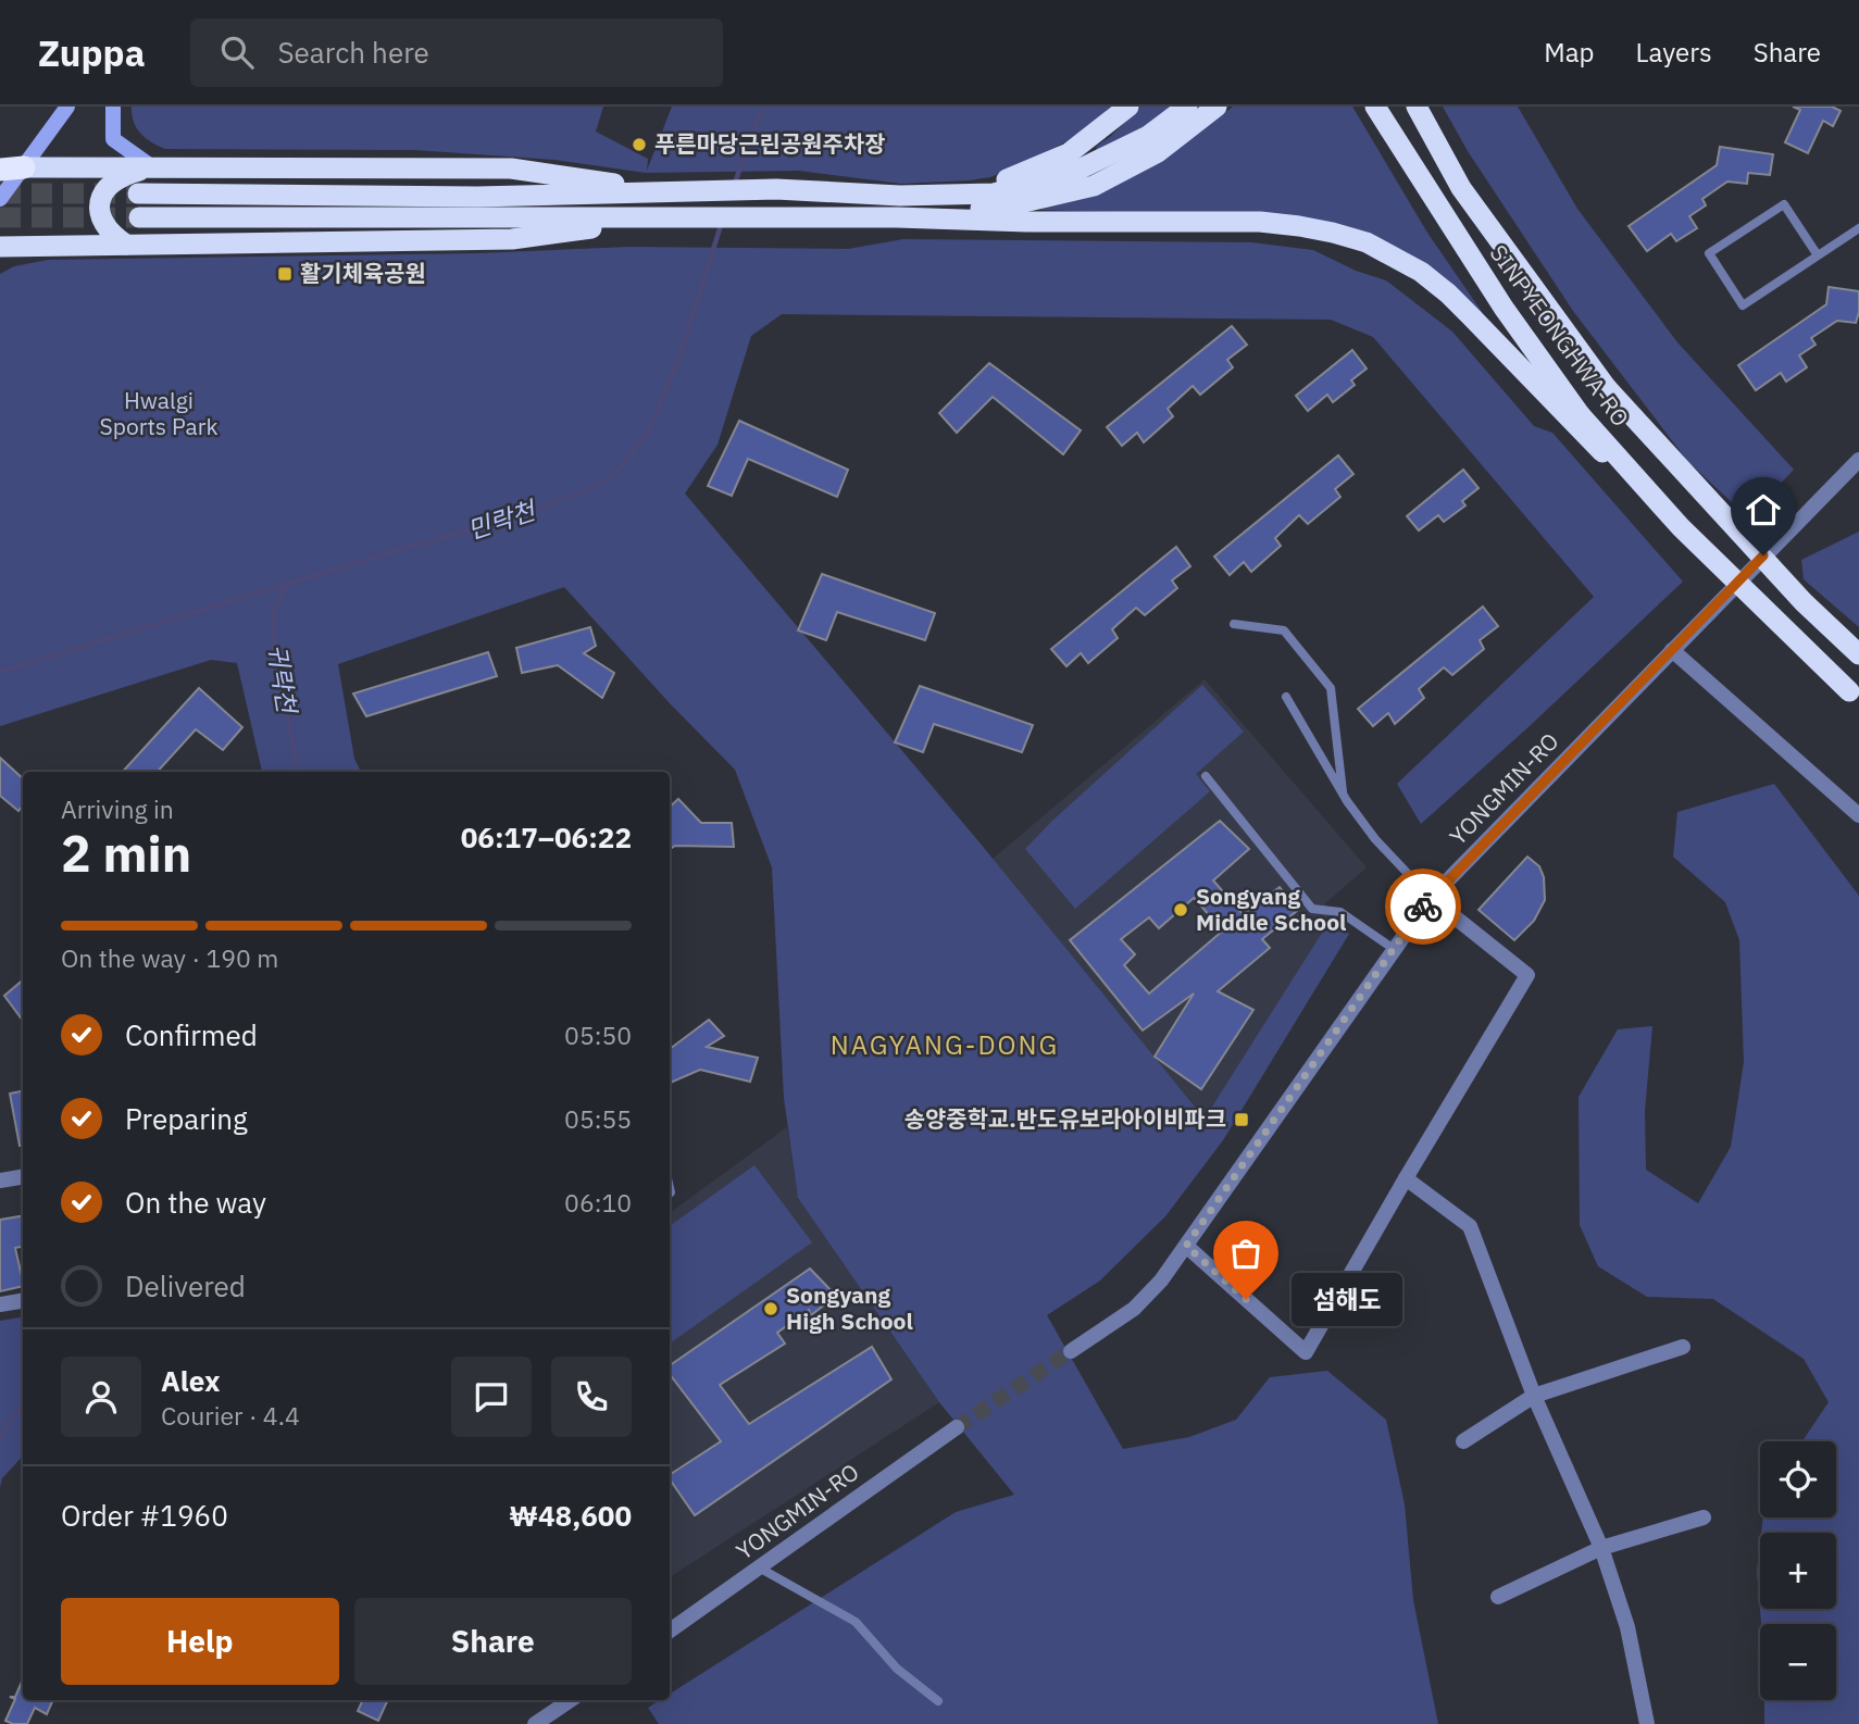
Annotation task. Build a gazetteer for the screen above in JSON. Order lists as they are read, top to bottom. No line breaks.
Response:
{"streets":{"highway":["SINPYEONGHWA-RO"],"street":["YONGMIN-RO"]},"districts":["NAGYANG-DONG"],"water":["민락천","귀락천"],"parks":["Hwalgi Sports Park"],"places":{"other":["푸른마당근린공원주차장","Songyang Middle School","섬해도","Songyang High School"],"transit":["활기체육공원","송양중학교.반도유보라아이비파크"]},"page":{"header":"Zuppa","search":"Search here","nav":["Map","Layers","Share"],"heading":["2 min","Arriving in","06:17–06:22"],"panel":["Alex","Courier · 4.4","Order #1960","₩48,600"],"bar":"On the way · 190 m","list":[["Confirmed","05:50"],["Preparing","05:55"],["On the way","06:10"],"Delivered"],"bubble":"섬해도","map_buttons":["+","−"],"buttons":["Help","Share"]}}
